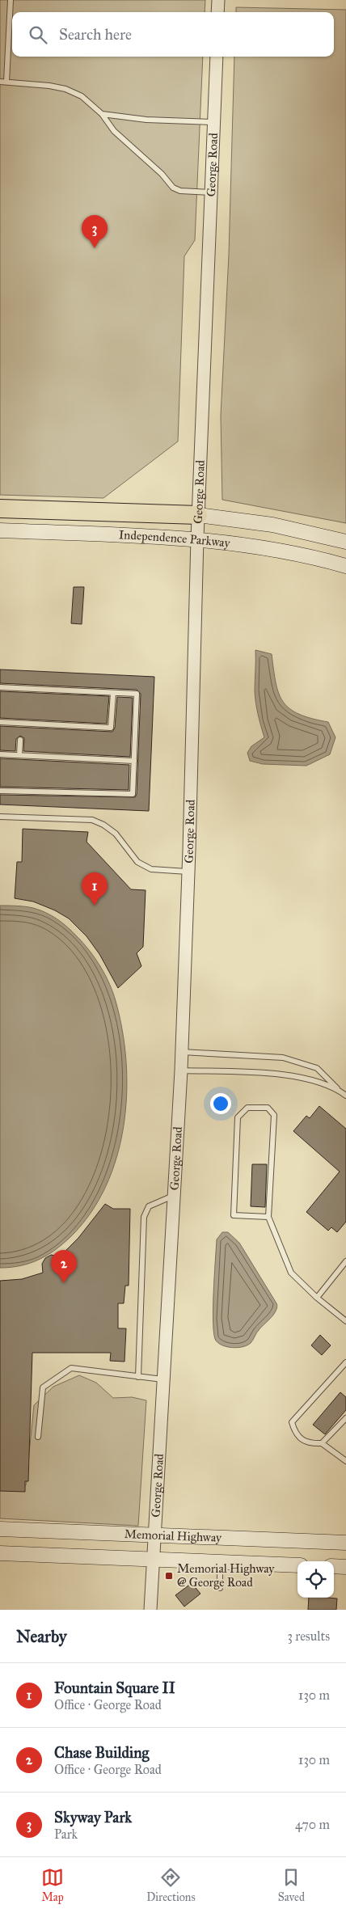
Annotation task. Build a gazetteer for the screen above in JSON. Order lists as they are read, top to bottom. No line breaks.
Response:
{"streets":{"main road":["Independence Parkway","Memorial Highway"],"street":["George Road"]},"crossings":[["George Road","Independence Parkway"],["George Road","Memorial Highway"]],"places":{"transit":["Memorial Highway @ George Road"]},"page":{"search":"Search here","pins":["3","1","2"],"heading":["Nearby","3 results"],"list":[{"mark":"1","name":"Fountain Square II","note":"Office · George Road","value":"130 m"},{"mark":"2","name":"Chase Building","note":"Office · George Road","value":"130 m"},{"mark":"3","name":"Skyway Park","note":"Park","value":"470 m"}],"nav":["Map","Directions","Saved"]}}
